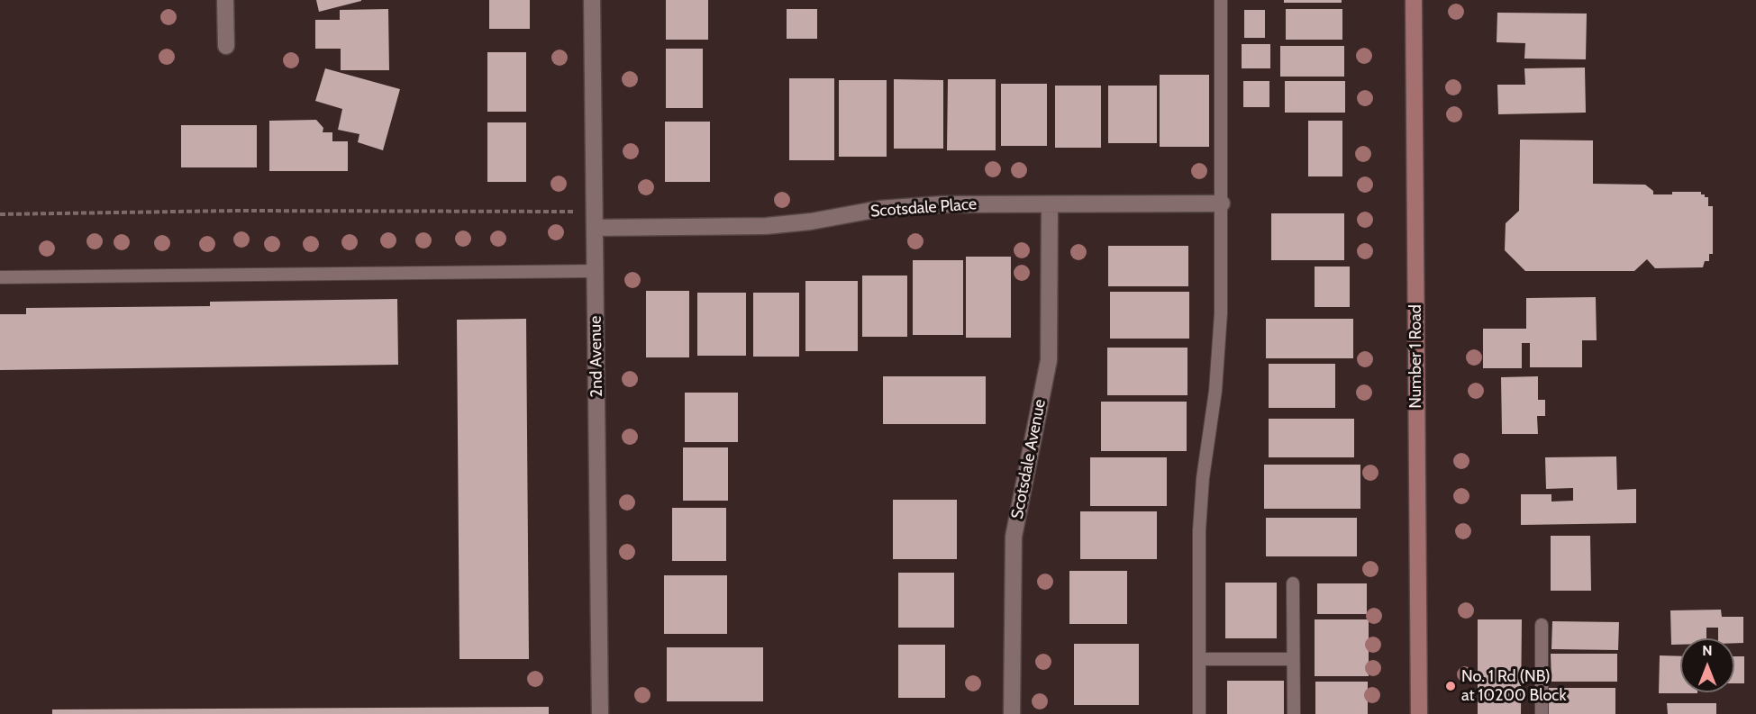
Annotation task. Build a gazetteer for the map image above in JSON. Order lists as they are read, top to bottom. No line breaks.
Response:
{"streets":{"main road":["Number 1 Road"],"street":["Scotsdale Place","2nd Avenue","Scotsdale Avenue"]},"crossings":[["Scotsdale Place","2nd Avenue"],["Scotsdale Place","Scotsdale Avenue"]],"places":["No. 1 Rd (NB) at 10200 Block"],"north":"top"}
